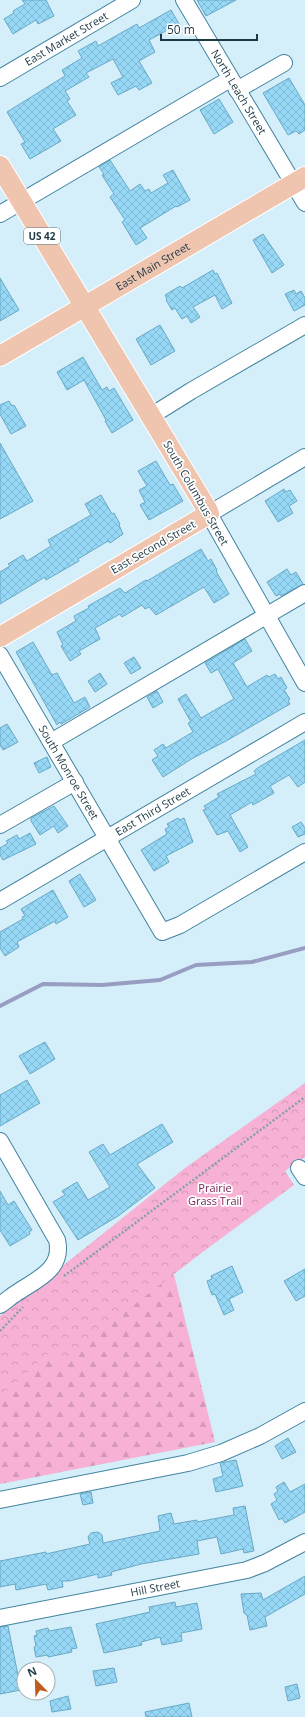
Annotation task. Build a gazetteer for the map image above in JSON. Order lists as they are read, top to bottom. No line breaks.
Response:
{"streets":{"main road":["US 42","East Main Street","South Columbus Street","East Second Street"],"street":["East Market Street","North Leach Street","South Monroe Street","East Third Street","Hill Street"]},"crossings":[["North Leach Street","East Main Street"],["US 42","East Main Street"],["US 42","South Columbus Street"],["East Main Street","South Columbus Street"],["South Columbus Street","East Second Street"],["South Monroe Street","East Third Street"]],"parks":["Prairie Grass Trail"],"scale_bar":"50 m","north":"top left"}
